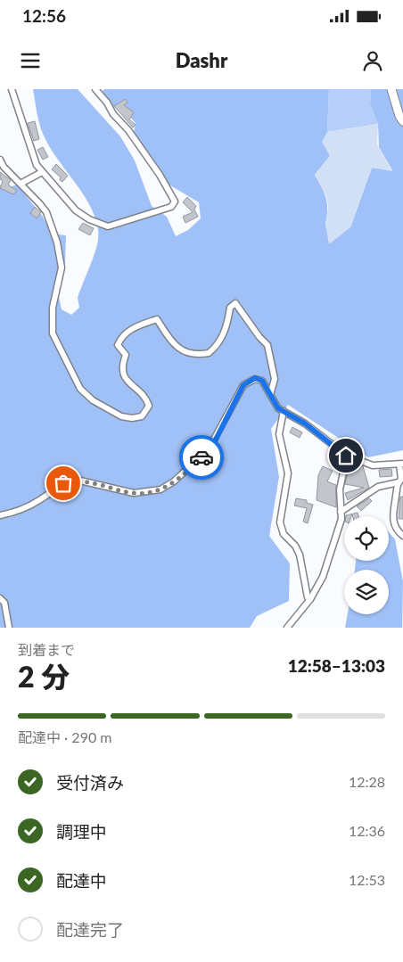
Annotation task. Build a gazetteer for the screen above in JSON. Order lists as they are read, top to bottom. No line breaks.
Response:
{"page":{"status":"12:56","header":"Dashr","heading":["2 分","到着まで","12:58–13:03"],"bar":"配達中 · 290 m","list":[["受付済み","12:28"],["調理中","12:36"],["配達中","12:53"],"配達完了"]}}
